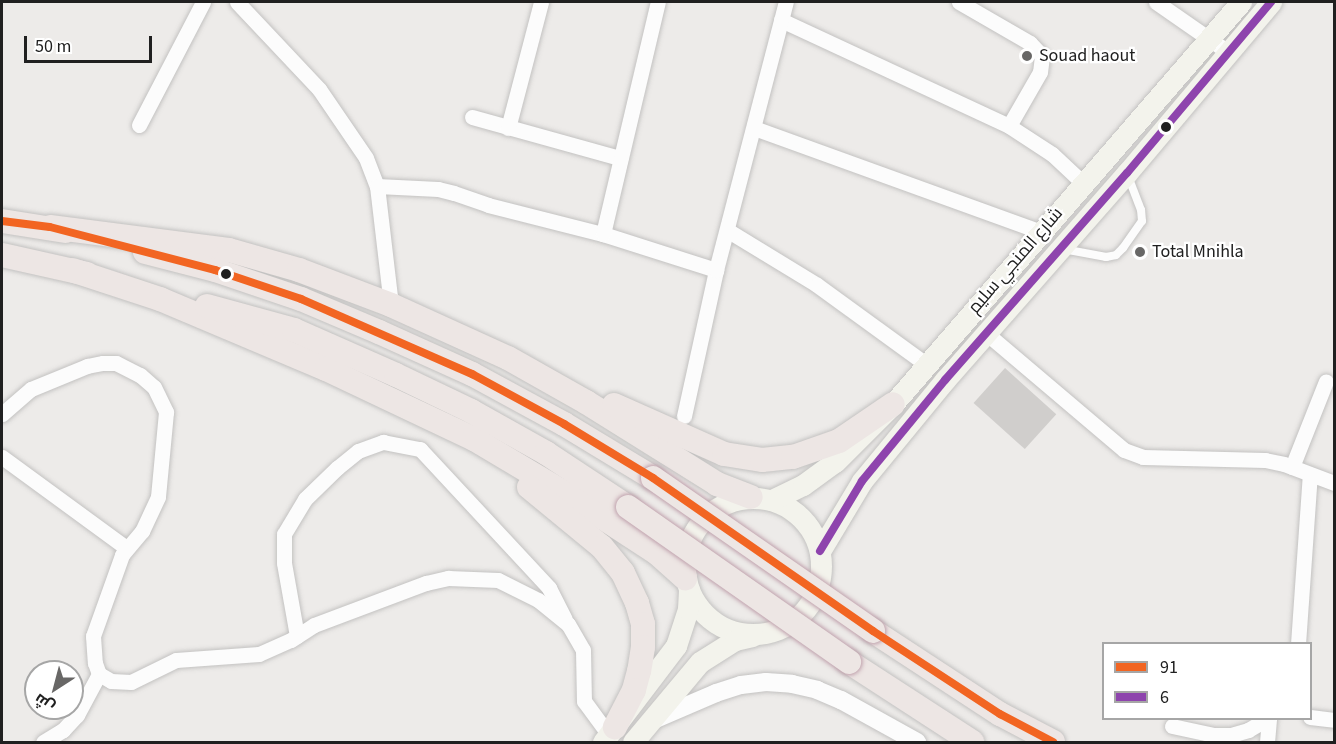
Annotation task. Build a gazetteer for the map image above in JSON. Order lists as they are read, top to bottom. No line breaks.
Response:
{"streets":{"main road":["شارع المنجي سليم"]},"places":["Souad haout","Total Mnihla"],"lines":["transit line 6","transit line 91"],"legend":["91","6"],"scale_bar":"50 m","north":"bottom left"}
